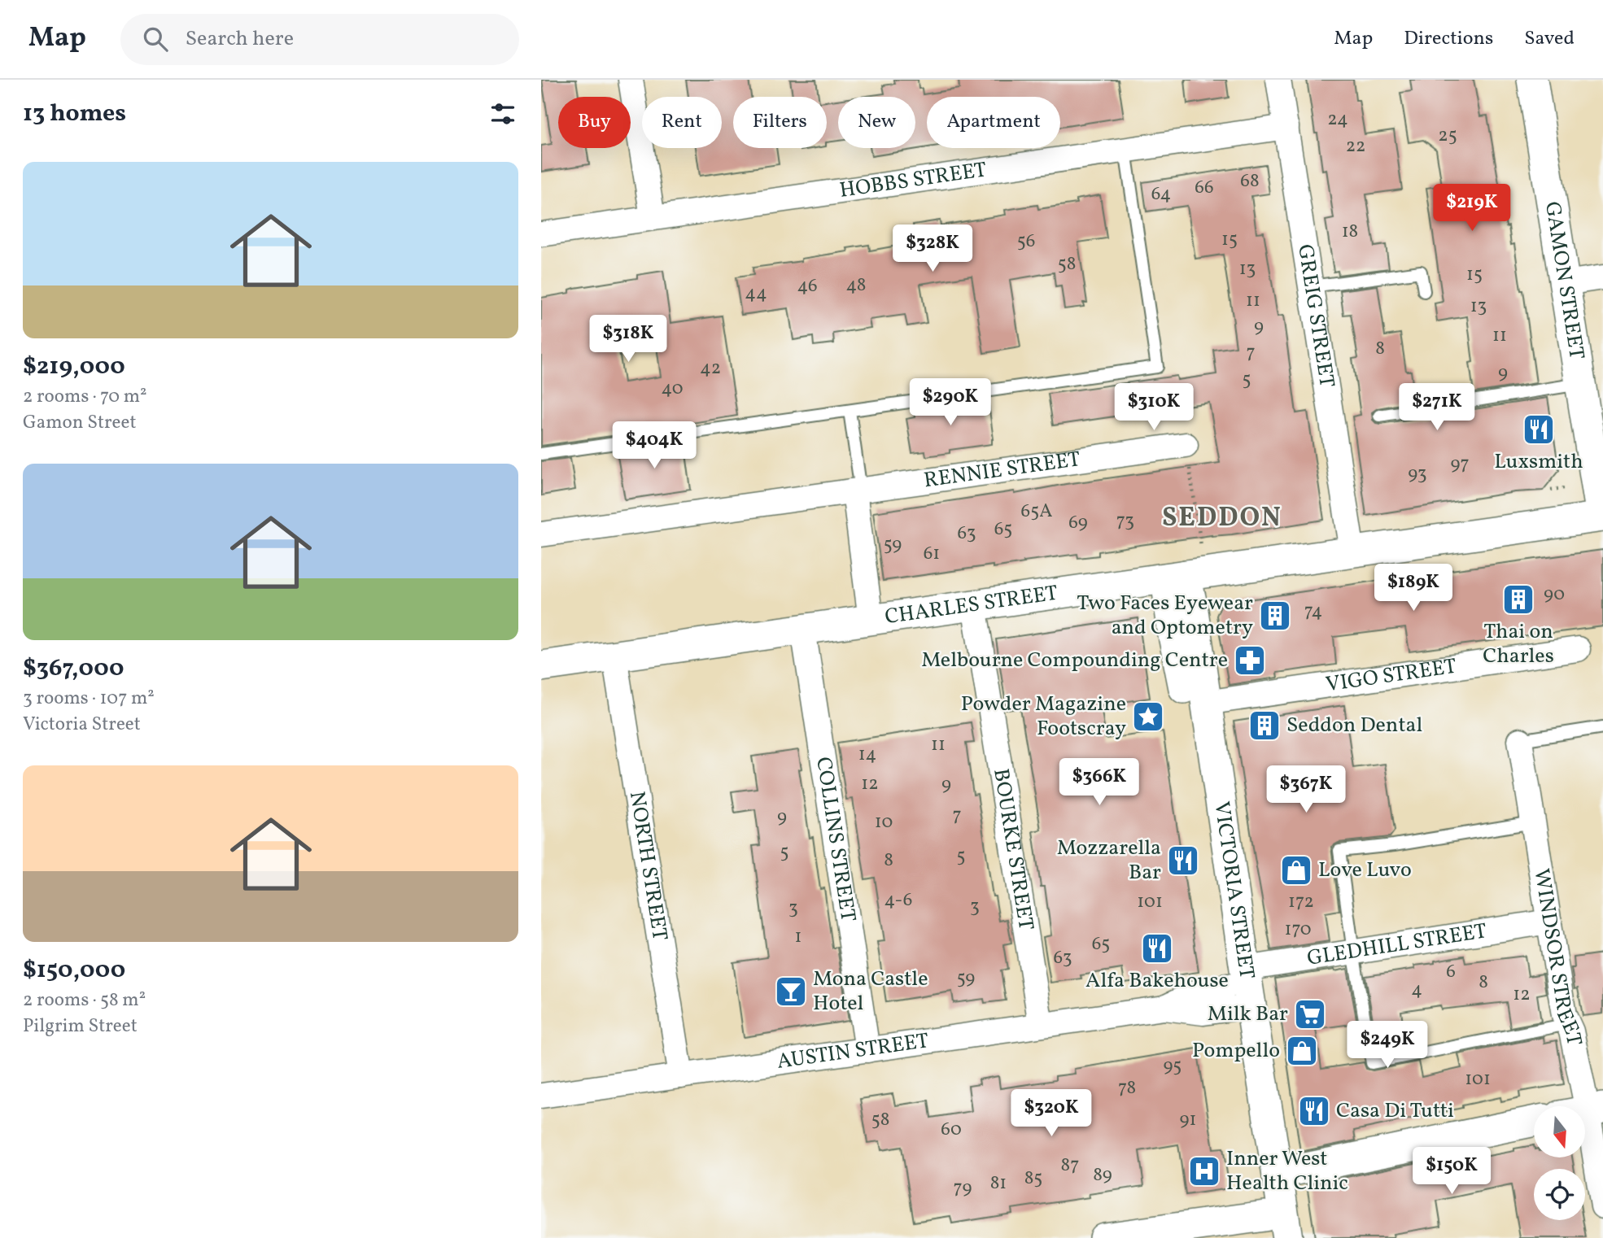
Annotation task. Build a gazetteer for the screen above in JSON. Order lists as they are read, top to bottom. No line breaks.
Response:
{"streets":{"street":["HOBBS STREET","GAMON STREET","GREIG STREET","RENNIE STREET","CHARLES STREET","VIGO STREET","COLLINS STREET","BOURKE STREET","NORTH STREET","VICTORIA STREET","GLEDHILL STREET","WINDSOR STREET","AUSTIN STREET"]},"crossings":[["HOBBS STREET","GREIG STREET"],["GAMON STREET","CHARLES STREET"],["GREIG STREET","CHARLES STREET"],["CHARLES STREET","COLLINS STREET"],["CHARLES STREET","BOURKE STREET"],["CHARLES STREET","NORTH STREET"],["CHARLES STREET","VICTORIA STREET"],["VIGO STREET","VICTORIA STREET"],["COLLINS STREET","AUSTIN STREET"],["BOURKE STREET","AUSTIN STREET"],["NORTH STREET","AUSTIN STREET"],["VICTORIA STREET","GLEDHILL STREET"],["VICTORIA STREET","AUSTIN STREET"],["GLEDHILL STREET","WINDSOR STREET"],["GLEDHILL STREET","AUSTIN STREET"]],"districts":["SEDDON"],"places":{"restaurant":["Luxsmith","Mozzarella Bar","Alfa Bakehouse","Casa Di Tutti"],"building":["Thai on Charles","Two Faces Eyewear and Optometry","Seddon Dental"],"pharmacy":["Melbourne Compounding Centre"],"place":["Powder Magazine Footscray"],"shop":["Love Luvo","Pompello"],"bar":["Mona Castle Hotel"],"supermarket":["Milk Bar"],"hospital":["Inner West Health Clinic"]},"house_numbers":["24","25","22","68","66","64","18","15","56","58","13","15","48","46","44","11","13","9","11","8","7","42","9","5","40","97","93","65A","73","69","65","63","59","61","90","74","11","14","12","9","7","9","10","5","5","8","4-6","101","172","3","3","170","1","65","63","6","59","8","4","12","95","101","78","58","91","60","87","89","85","81","79"],"north":"bottom","page":{"header":"Map","search":"Search here","nav":["Map","Directions","Saved"],"heading":"13 homes","chip":["Buy","Rent","Filters","New","Apartment"],"list":[{"name":"$219,000","note":"2 rooms · 70 m² · Gamon Street"},{"name":"$367,000","note":"3 rooms · 107 m² · Victoria Street"},{"name":"$150,000","note":"2 rooms · 58 m² · Pilgrim Street"}],"price":["$219K","$328K","$318K","$290K","$310K","$271K","$404K","$189K","$366K","$367K","$249K","$320K","$150K"]}}
